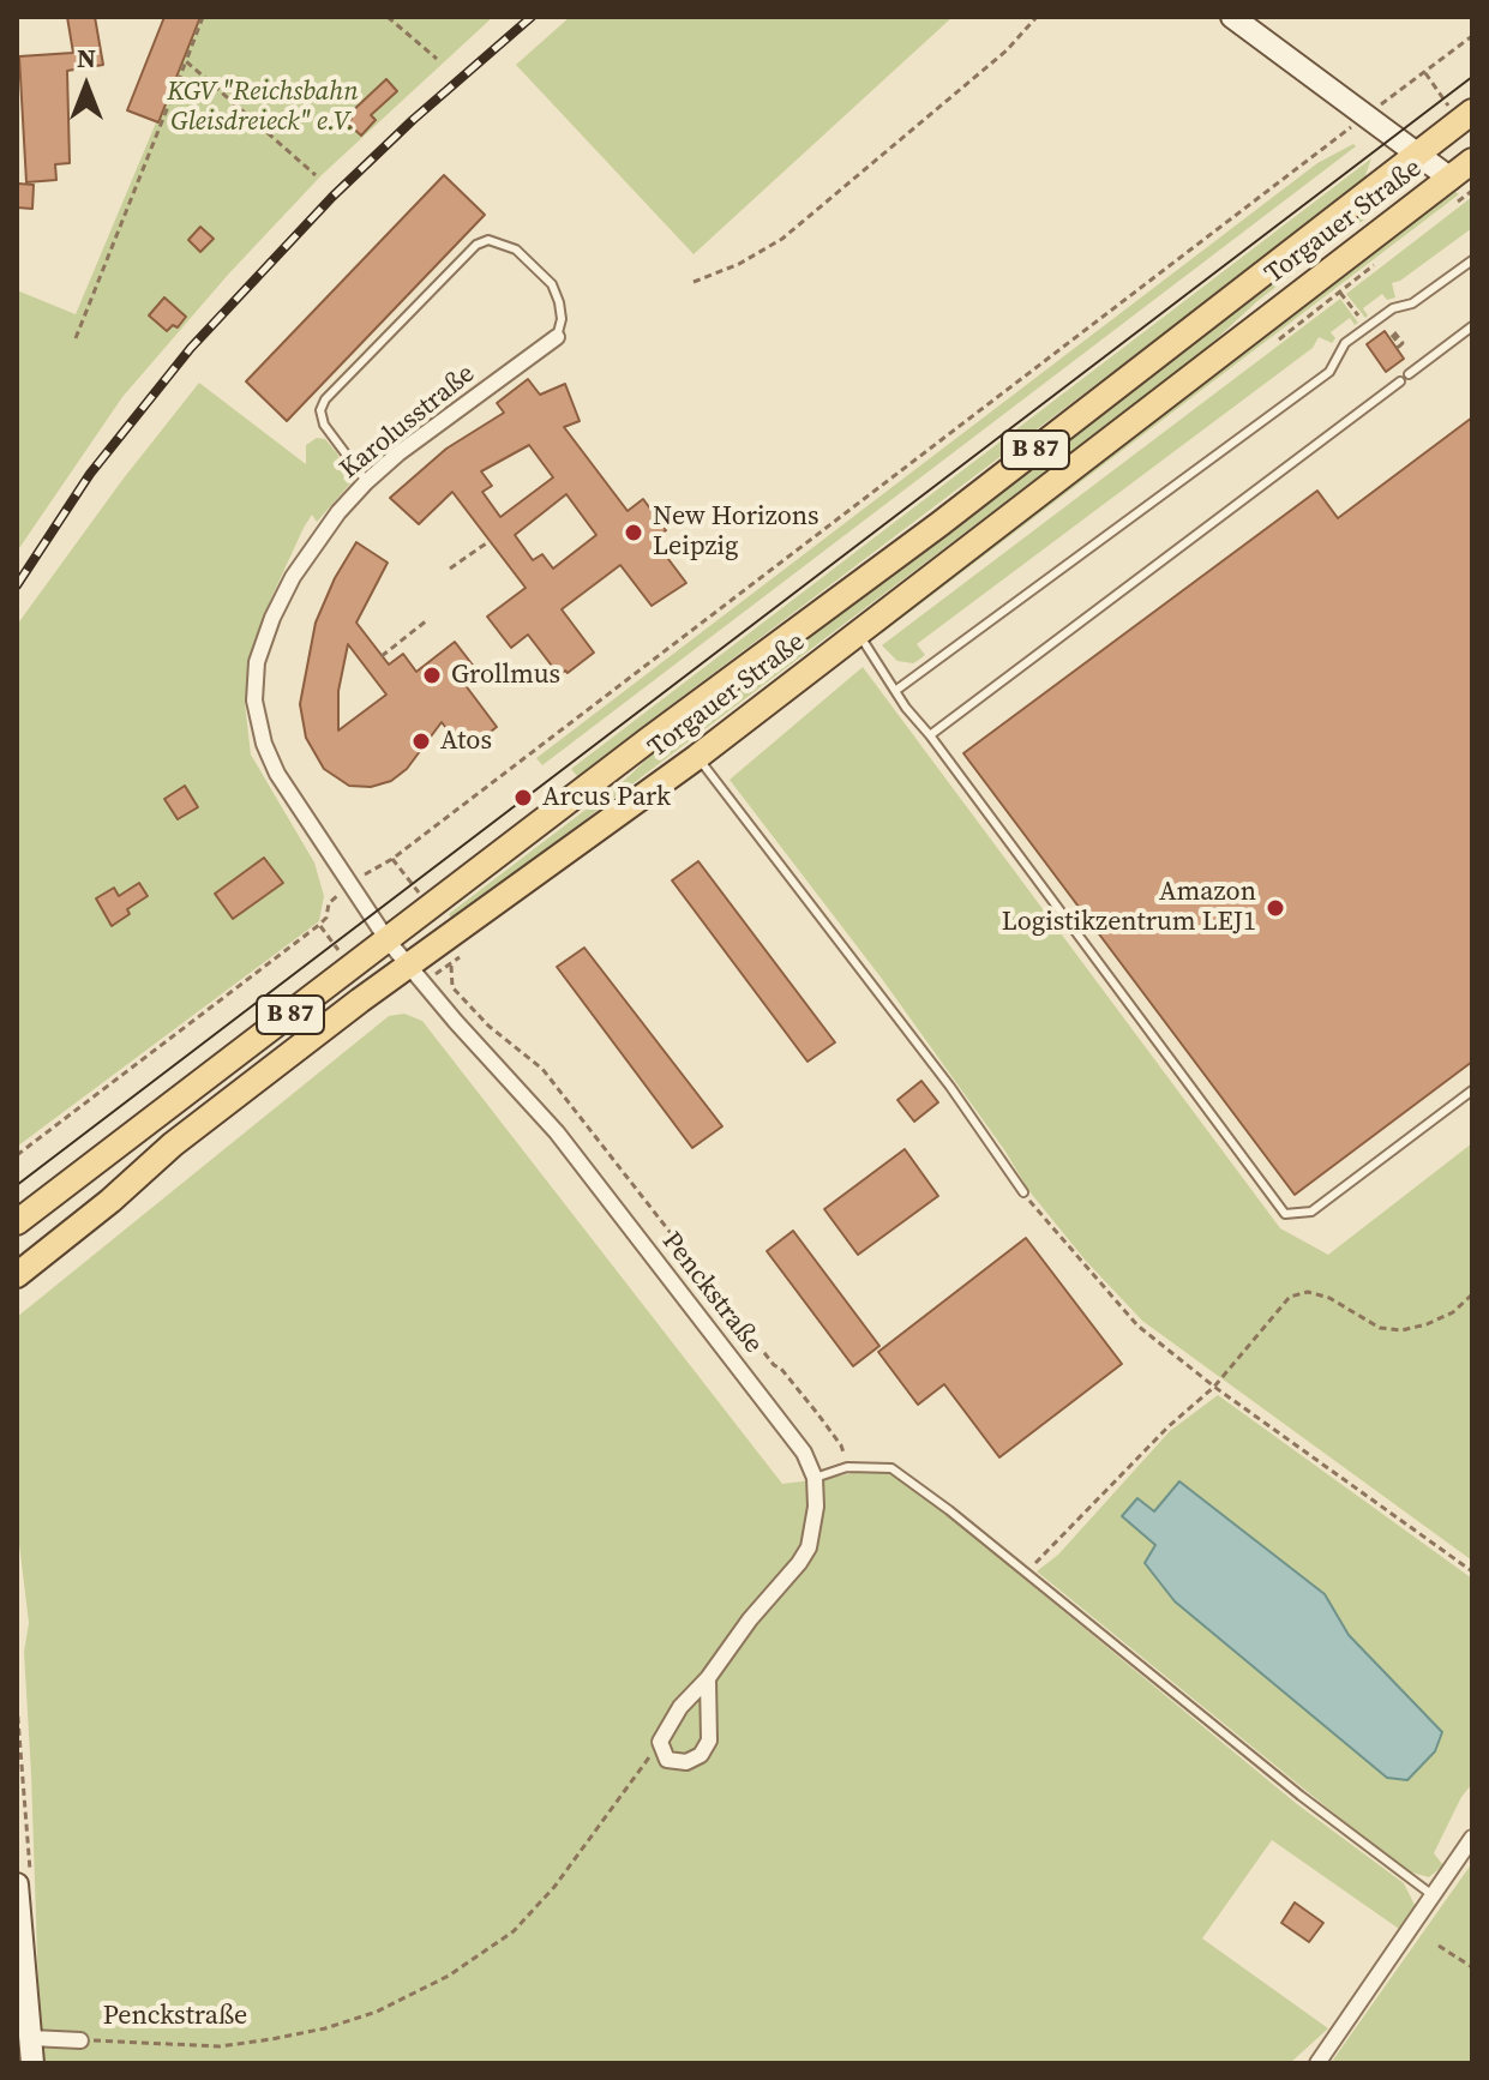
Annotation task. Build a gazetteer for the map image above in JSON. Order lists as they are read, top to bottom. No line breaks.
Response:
{"streets":{"main road":["Torgauer Straße","B 87"],"street":["Karolusstraße","Penckstraße"]},"crossings":[["Torgauer Straße","Karolusstraße"],["Torgauer Straße","Penckstraße"],["Karolusstraße","Penckstraße"]],"parks":["KGV \"Reichsbahn Gleisdreieck\" e.V."],"places":["New Horizons Leipzig","Grollmus","Atos","Arcus Park","Amazon Logistikzentrum LEJ1"],"north":"top"}
